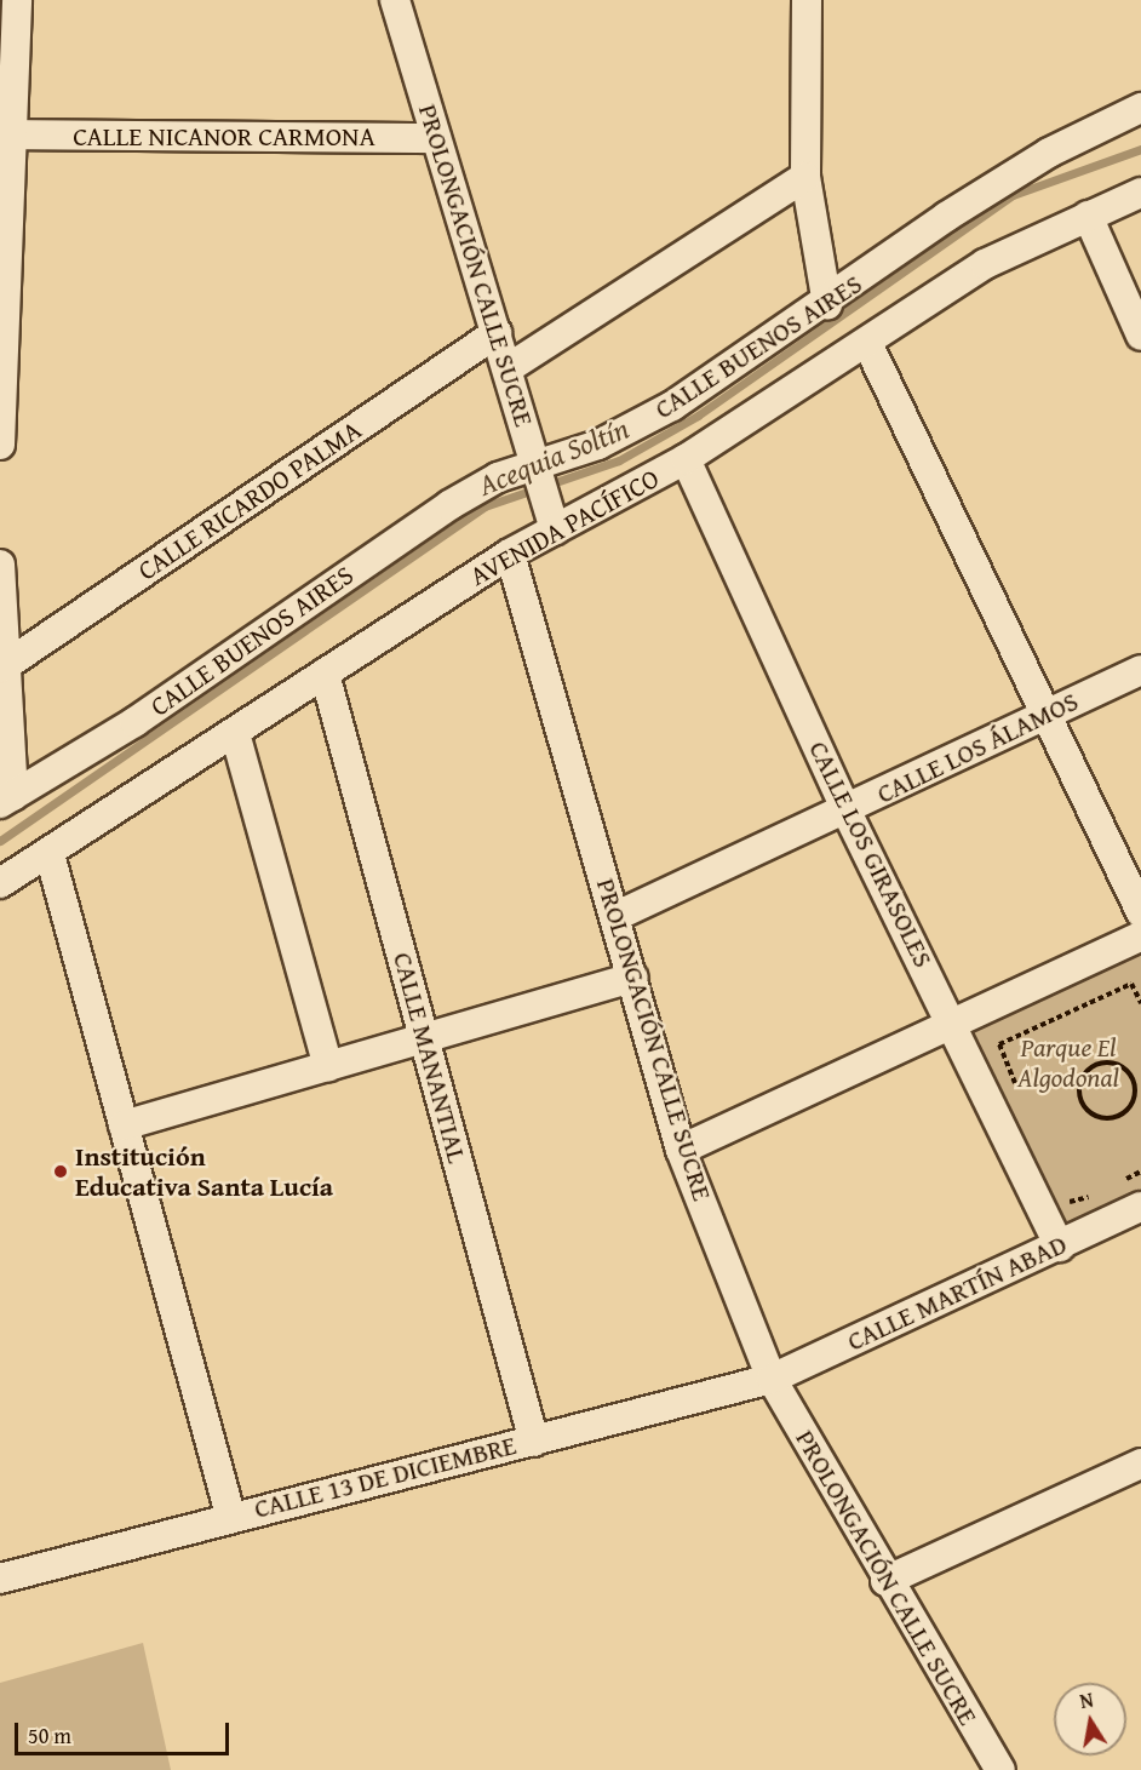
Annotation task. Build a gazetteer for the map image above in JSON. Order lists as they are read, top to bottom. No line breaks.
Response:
{"streets":{"street":["CALLE NICANOR CARMONA","PROLONGACIÓN CALLE SUCRE","CALLE BUENOS AIRES","CALLE RICARDO PALMA","AVENIDA PACÍFICO","CALLE LOS ÁLAMOS","CALLE LOS GIRASOLES","CALLE MANANTIAL","CALLE MARTÍN ABAD","CALLE 13 DE DICIEMBRE"]},"crossings":[["CALLE NICANOR CARMONA","PROLONGACIÓN CALLE SUCRE"],["PROLONGACIÓN CALLE SUCRE","CALLE BUENOS AIRES"],["PROLONGACIÓN CALLE SUCRE","CALLE RICARDO PALMA"],["PROLONGACIÓN CALLE SUCRE","AVENIDA PACÍFICO"],["PROLONGACIÓN CALLE SUCRE","CALLE LOS ÁLAMOS"],["PROLONGACIÓN CALLE SUCRE","CALLE MARTÍN ABAD"],["PROLONGACIÓN CALLE SUCRE","CALLE 13 DE DICIEMBRE"],["AVENIDA PACÍFICO","CALLE LOS GIRASOLES"],["AVENIDA PACÍFICO","CALLE MANANTIAL"],["CALLE LOS ÁLAMOS","CALLE LOS GIRASOLES"],["CALLE LOS GIRASOLES","CALLE MARTÍN ABAD"],["CALLE MANANTIAL","CALLE 13 DE DICIEMBRE"],["CALLE MARTÍN ABAD","CALLE 13 DE DICIEMBRE"]],"water":["Acequia Soltín"],"parks":["Parque El Algodonal"],"places":["Institución Educativa Santa Lucía"],"scale_bar":"50 m","north":"top"}
